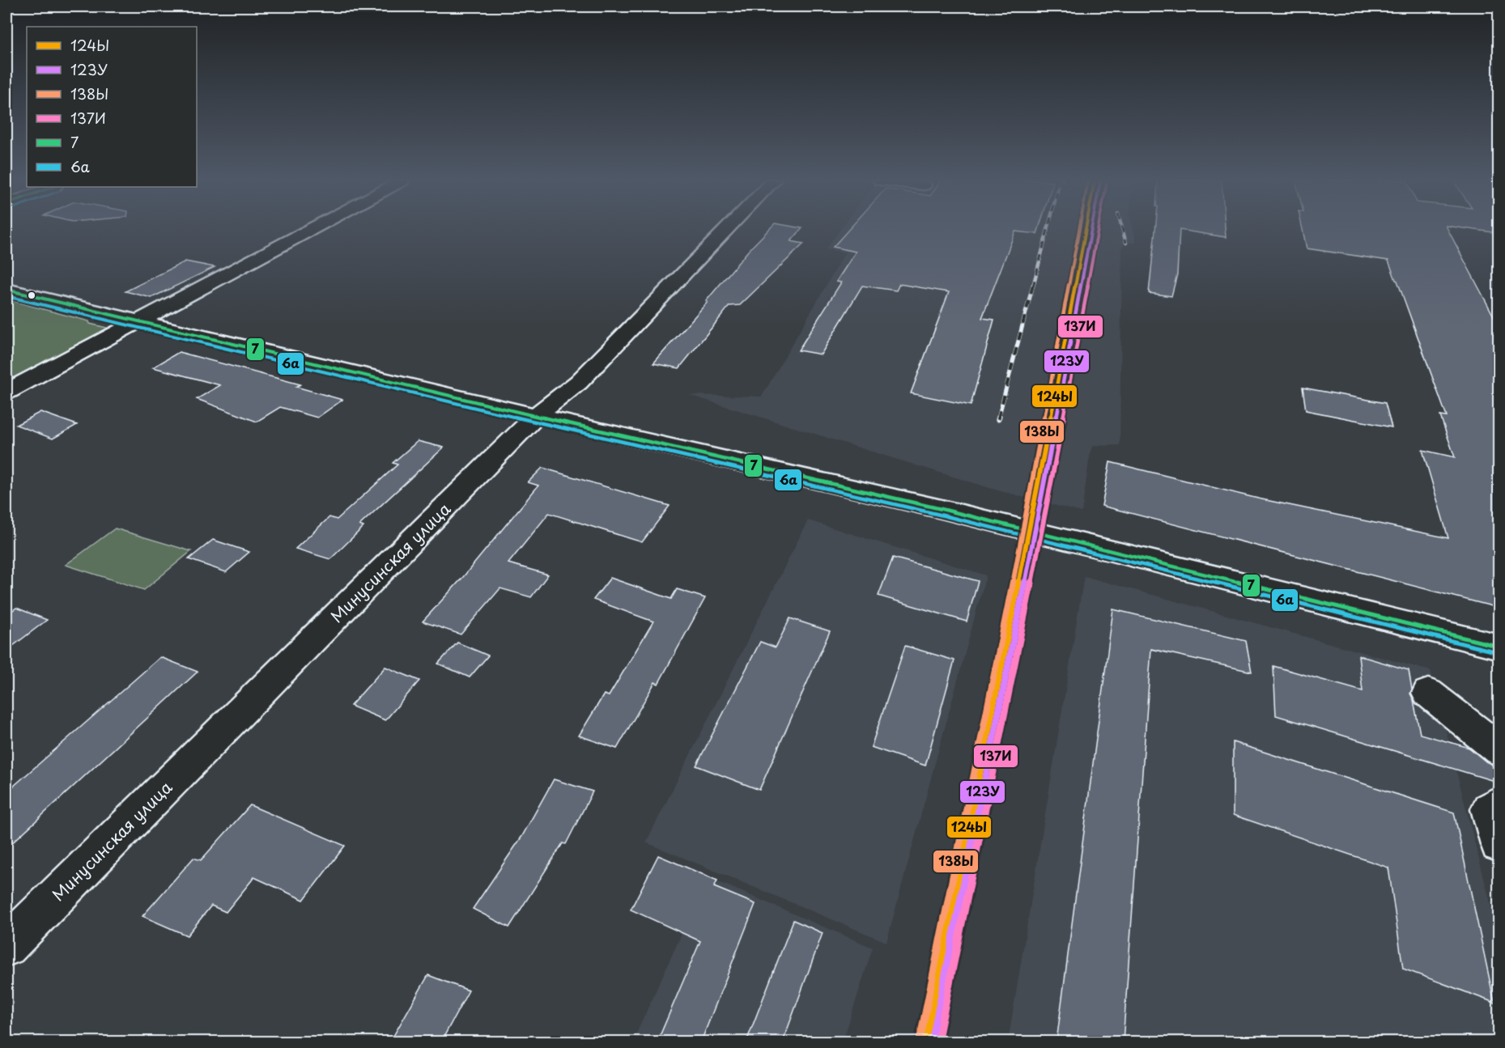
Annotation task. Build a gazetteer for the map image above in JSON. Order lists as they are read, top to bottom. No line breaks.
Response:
{"streets":{"street":["Минусинская улица"]},"lines":["transit line 124Ы","transit line 123У","transit line 138Ы","transit line 137И","transit line 7","transit line 6а"],"legend":["124Ы","123У","138Ы","137И","7","6а"]}
